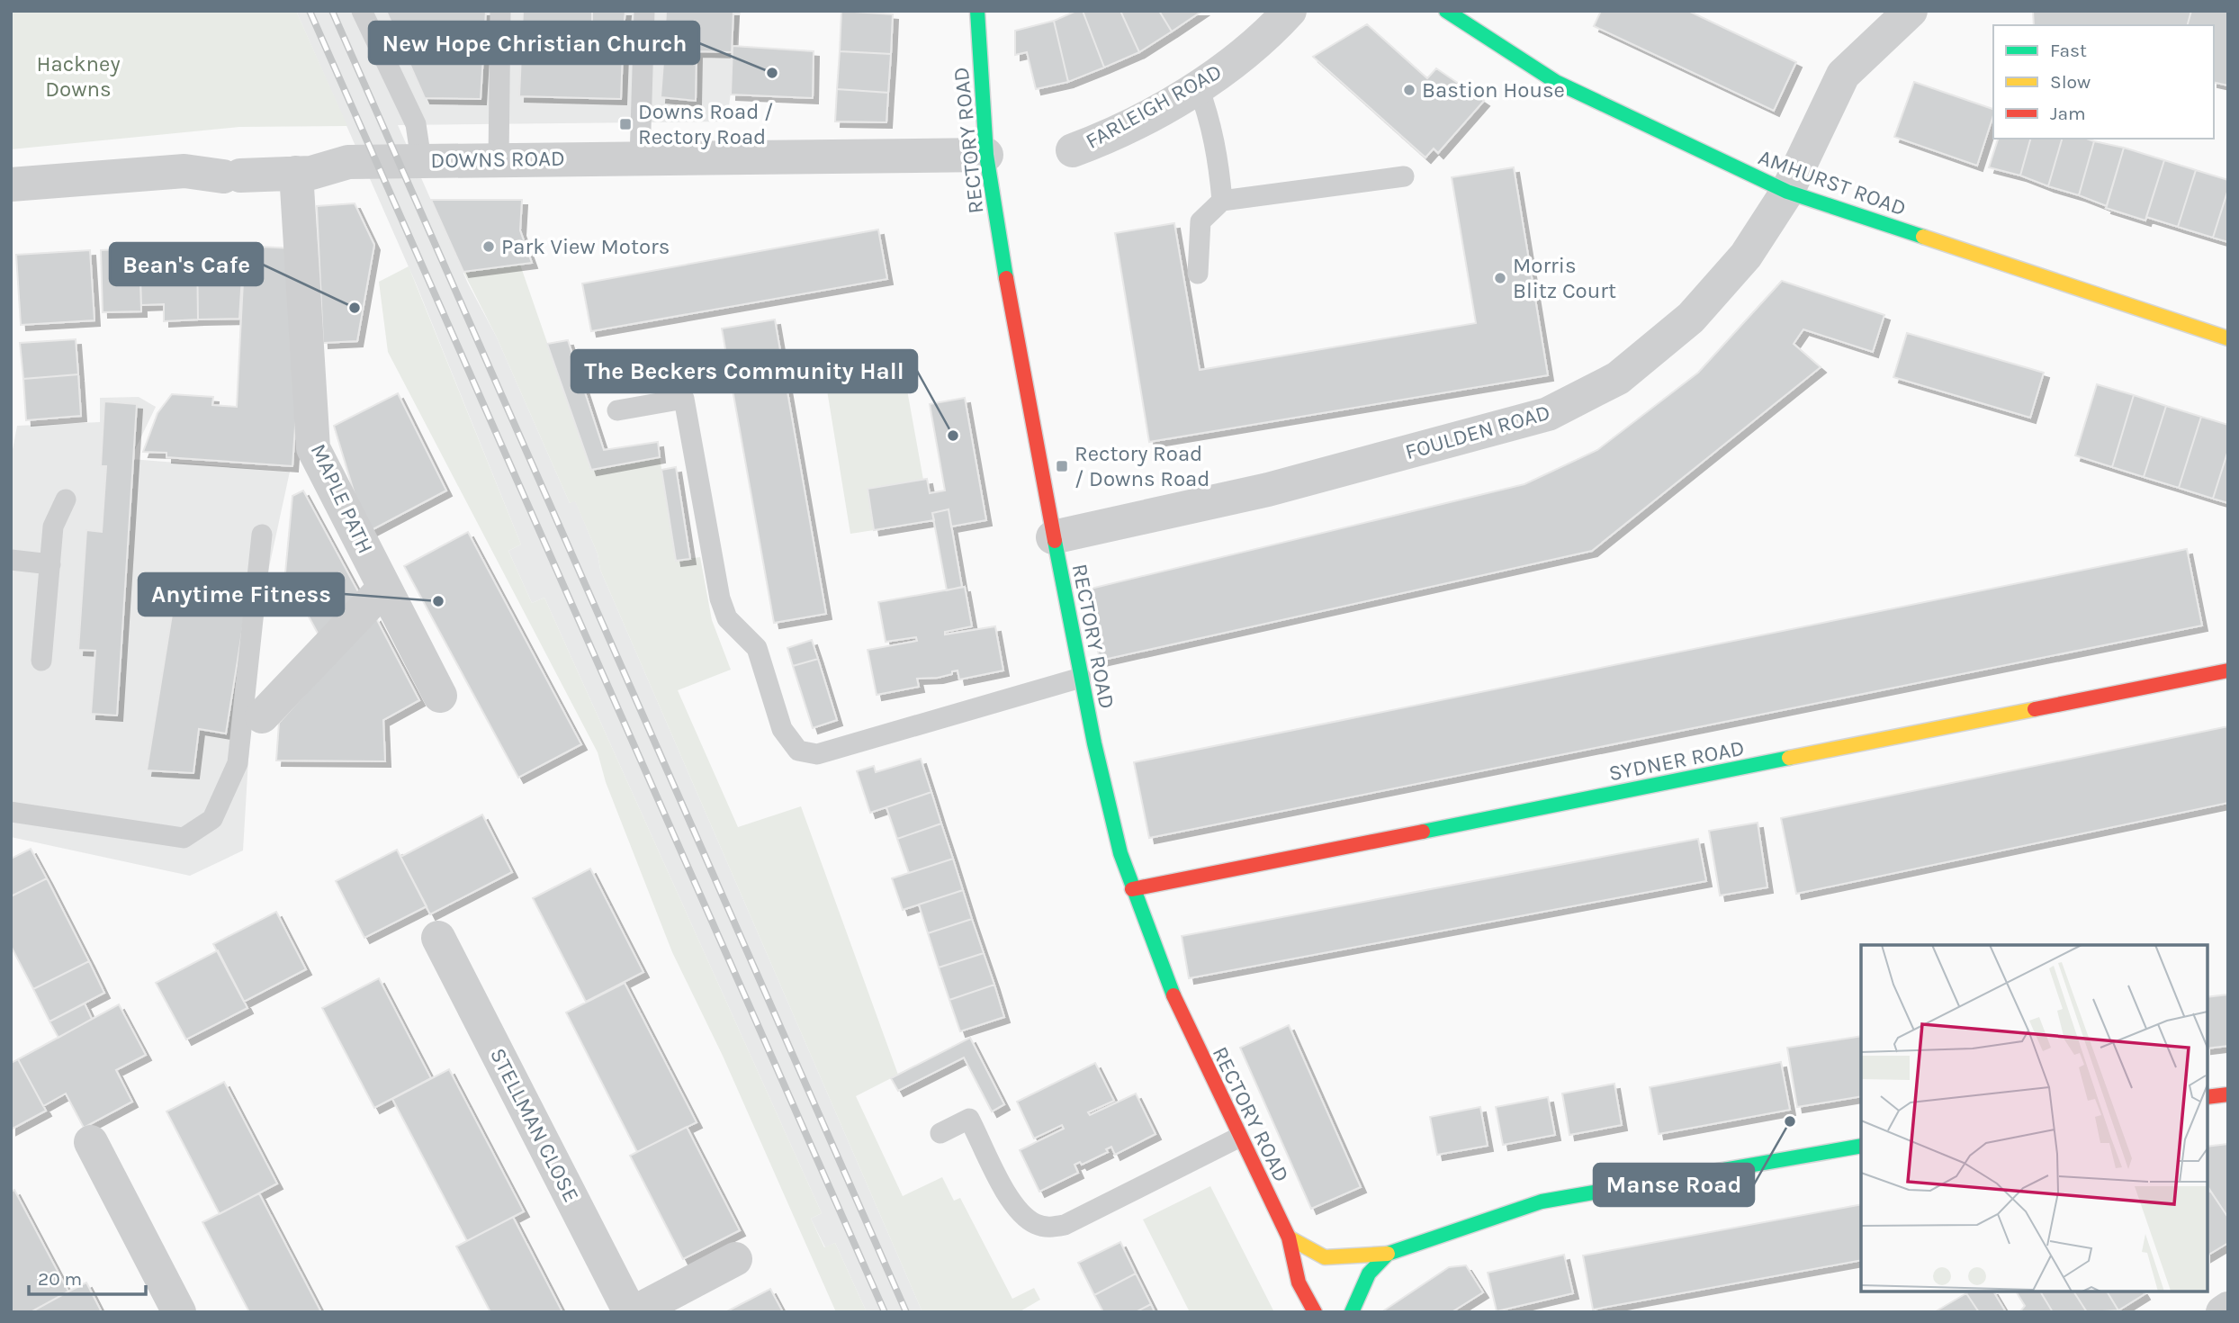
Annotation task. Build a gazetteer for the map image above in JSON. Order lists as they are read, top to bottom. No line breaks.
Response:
{"streets":{"main road":["RECTORY ROAD","AMHURST ROAD","SYDNER ROAD"],"street":["FARLEIGH ROAD","DOWNS ROAD","FOULDEN ROAD","MAPLE PATH","STELLMAN CLOSE"]},"crossings":[["RECTORY ROAD","DOWNS ROAD"],["RECTORY ROAD","FOULDEN ROAD"],["RECTORY ROAD","SYDNER ROAD"],["DOWNS ROAD","MAPLE PATH"],["AMHURST ROAD","FOULDEN ROAD"]],"parks":["Hackney Downs"],"places":{"other":["New Hope Christian Church","Bastion House","Park View Motors","Morris Blitz Court","Bean's Cafe","The Beckers Community Hall","Anytime Fitness","Manse Road"],"transit":["Downs Road / Rectory Road","Rectory Road / Downs Road"]},"legend":["Fast","Slow","Jam"],"scale_bar":"20 m"}
